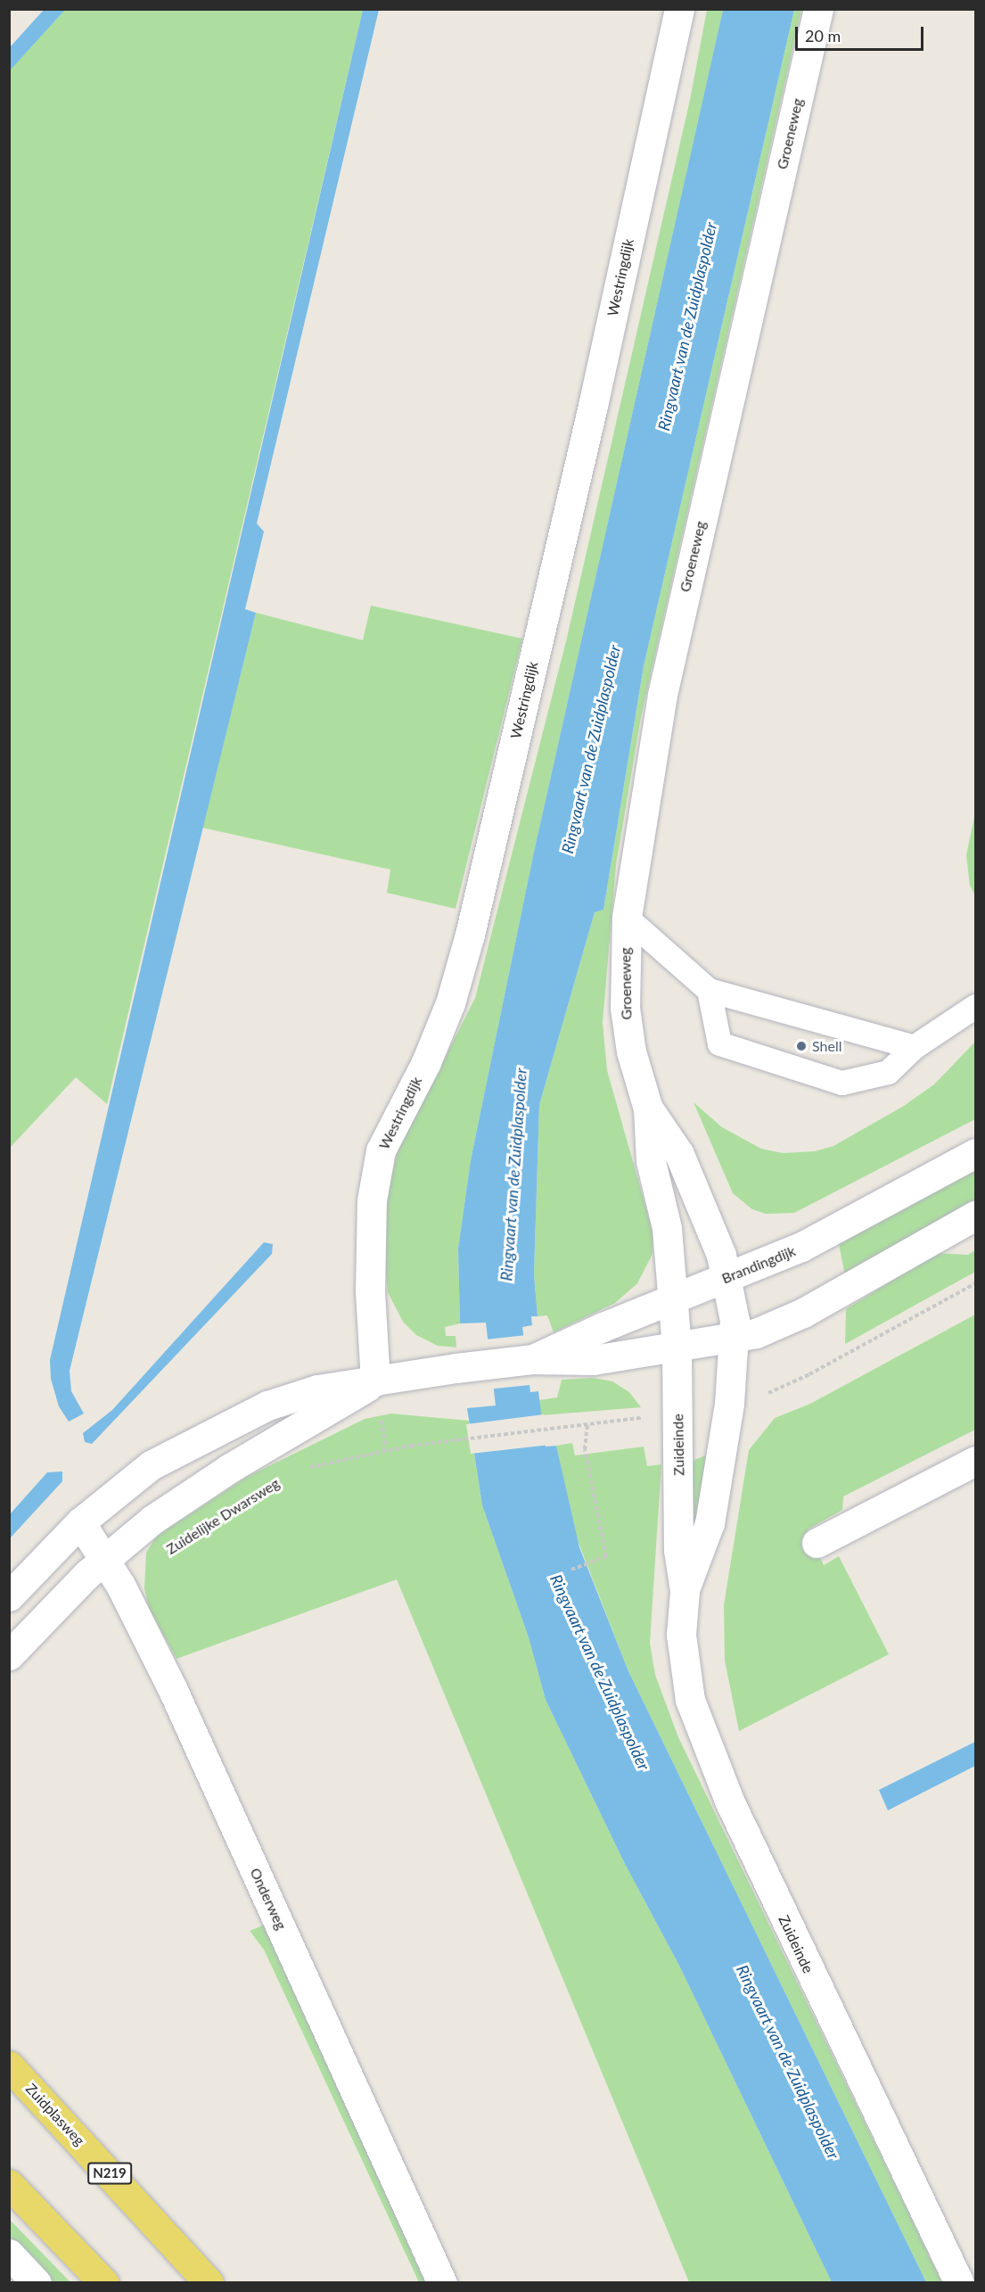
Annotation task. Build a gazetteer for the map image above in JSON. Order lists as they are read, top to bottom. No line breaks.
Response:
{"streets":{"main road":["Zuidplasweg","N219"],"street":["Groeneweg","Westringdijk","Brandingdijk","Zuideinde","Onderweg"]},"crossings":[["Groeneweg","Brandingdijk"],["Groeneweg","Zuideinde"],["Brandingdijk","Zuideinde"]],"water":["Ringvaart van de Zuidplaspolder"],"places":["Shell"],"scale_bar":"20 m"}
